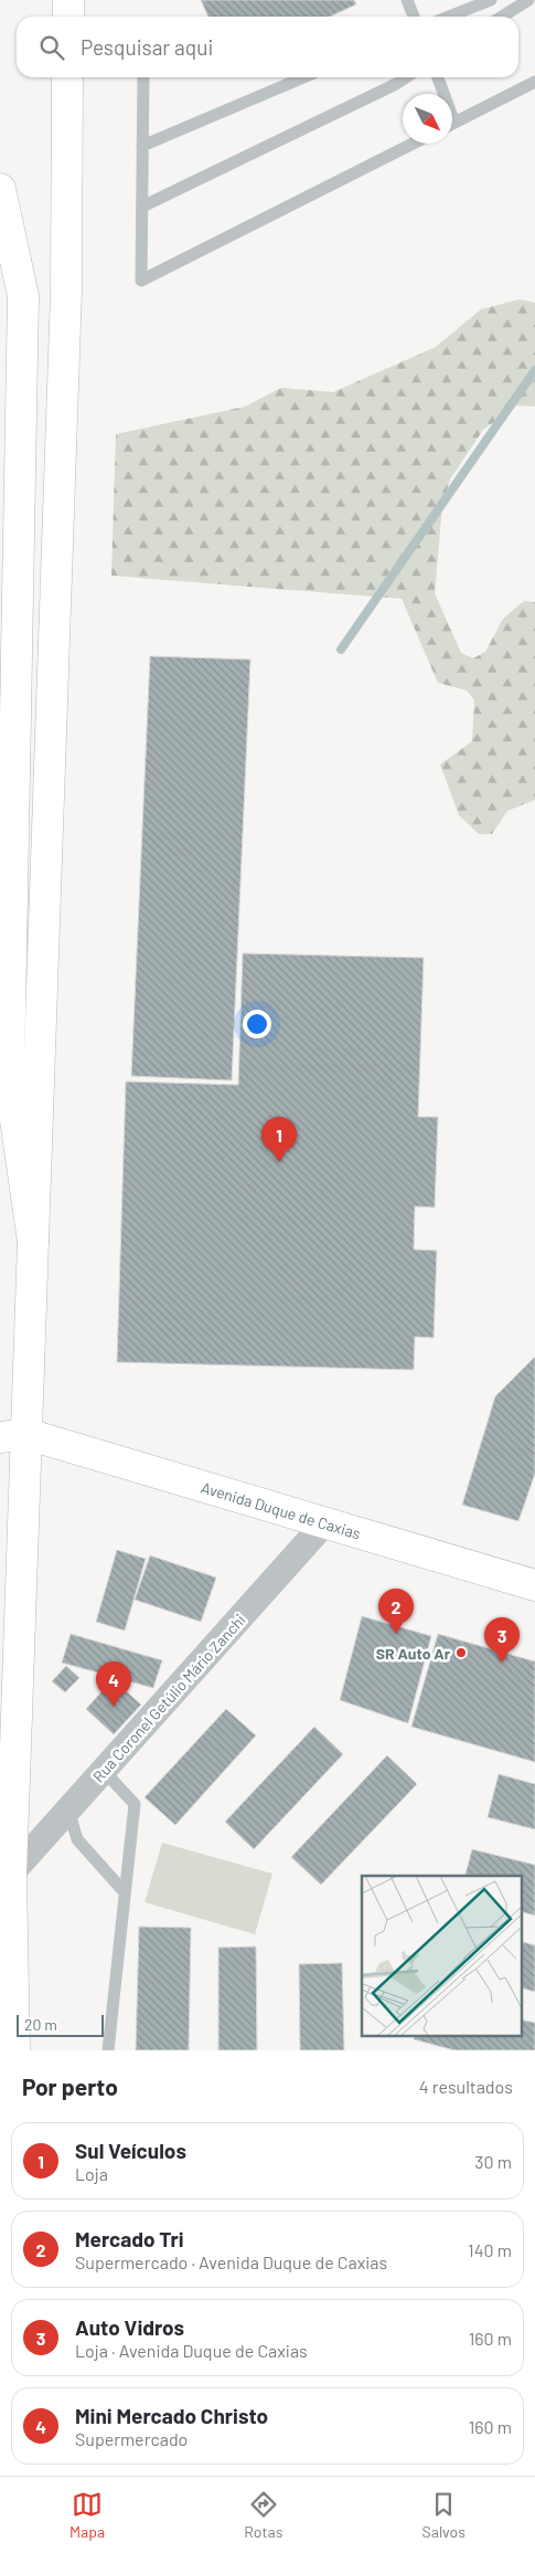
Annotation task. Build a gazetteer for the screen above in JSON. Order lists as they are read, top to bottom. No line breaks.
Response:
{"streets":{"main road":["Avenida Duque de Caxias"],"street":["Rua Coronel Getúlio Mário Zanchi"]},"crossings":[["Avenida Duque de Caxias","Rua Coronel Getúlio Mário Zanchi"]],"places":["SR Auto Ar"],"scale_bar":"20 m","north":"bottom right","page":{"search":"Pesquisar aqui","pins":["1","2","3","4"],"scale":"20 m","heading":["Por perto","4 resultados"],"list":[{"mark":"1","name":"Sul Veículos","note":"Loja","value":"30 m"},{"mark":"2","name":"Mercado Tri","note":"Supermercado · Avenida Duque de Caxias","value":"140 m"},{"mark":"3","name":"Auto Vidros","note":"Loja · Avenida Duque de Caxias","value":"160 m"},{"mark":"4","name":"Mini Mercado Christo","note":"Supermercado","value":"160 m"}],"nav":["Mapa","Rotas","Salvos"]}}
